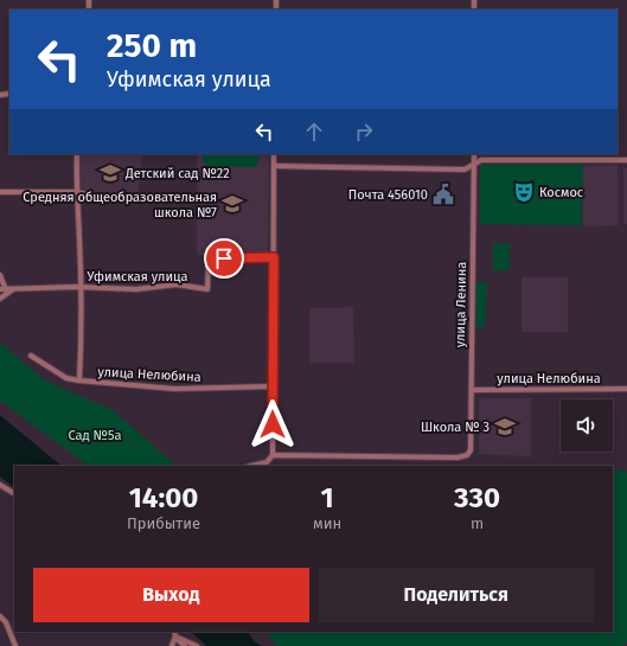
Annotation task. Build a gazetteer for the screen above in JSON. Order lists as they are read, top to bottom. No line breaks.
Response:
{"streets":{"street":["Уфимская улица","улица Ленина","улица Нелюбина"]},"crossings":[["улица Ленина","улица Нелюбина"]],"parks":["Сад №5а"],"places":{"school or university":["Детский сад №22","Средняя общеобразовательная школа №7","Школа № 3"],"theatre":["Космос"],"public building":["Почта 456010"]},"page":{"turn":["250 m","Уфимская улица"],"eta":["14:00","Прибытие","1","мин","330","m"],"buttons":["Выход","Поделиться"]}}
